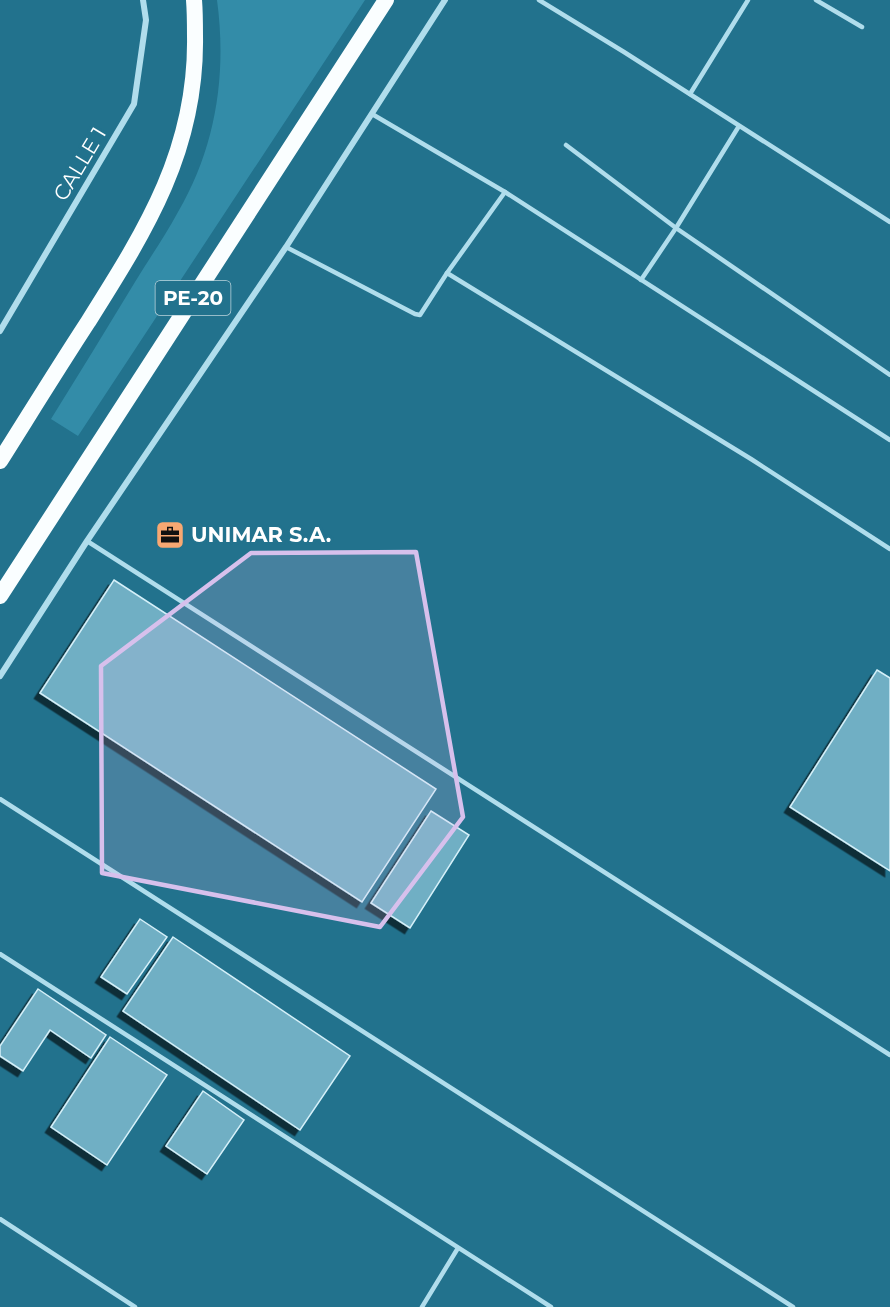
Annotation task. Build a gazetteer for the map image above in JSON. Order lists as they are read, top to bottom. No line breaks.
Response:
{"streets":{"highway":["PE-20"],"street":["CALLE 1"]},"places":{"office":["UNIMAR S.A."]}}
